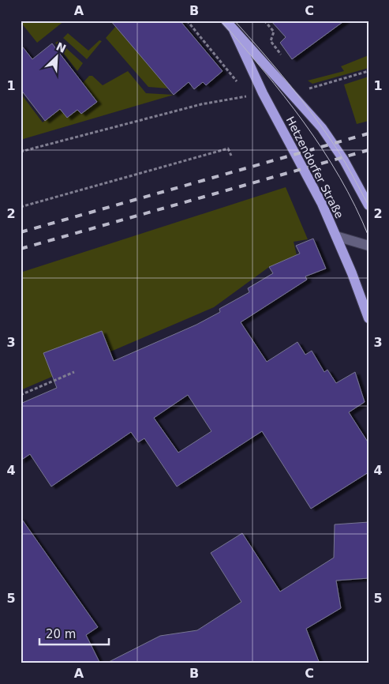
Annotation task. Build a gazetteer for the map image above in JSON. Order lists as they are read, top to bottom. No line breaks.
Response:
{"streets":{"main road":["Hetzendorfer Straße"]},"scale_bar":"20 m","north":"top right","grid":{"columns":["A","B","C"],"rows":["1","2","3","4","5"]}}
